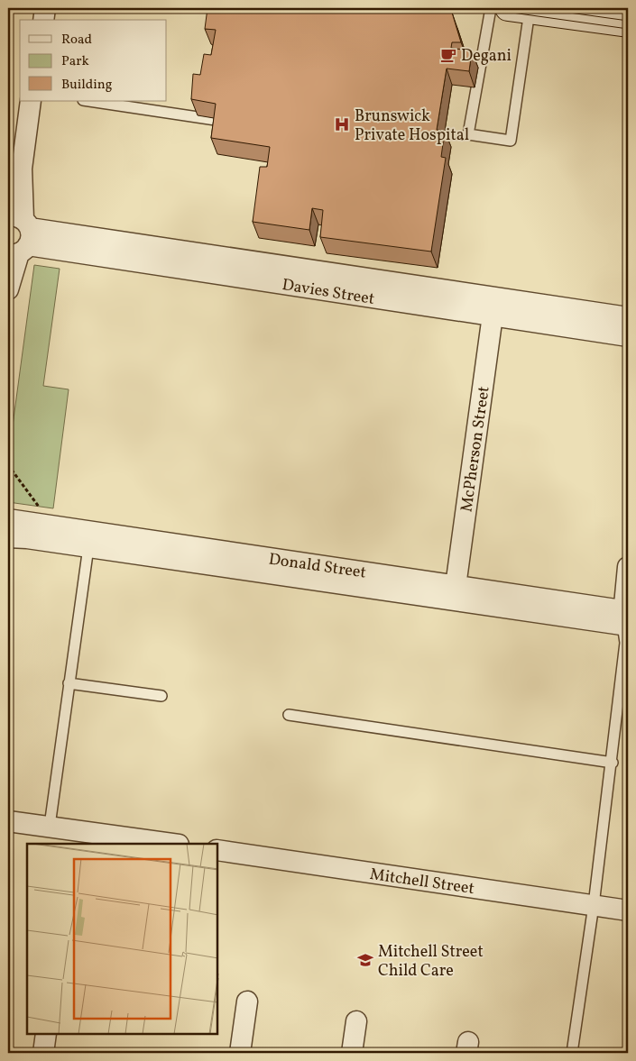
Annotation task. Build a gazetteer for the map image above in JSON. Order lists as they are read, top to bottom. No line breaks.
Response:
{"streets":{"street":["Davies Street","McPherson Street","Donald Street","Mitchell Street"]},"crossings":[["Davies Street","McPherson Street"],["McPherson Street","Donald Street"]],"places":{"cafe":["Degani"],"hospital":["Brunswick Private Hospital"],"school or university":["Mitchell Street Child Care"]},"legend":["Road","Park","Building"]}
